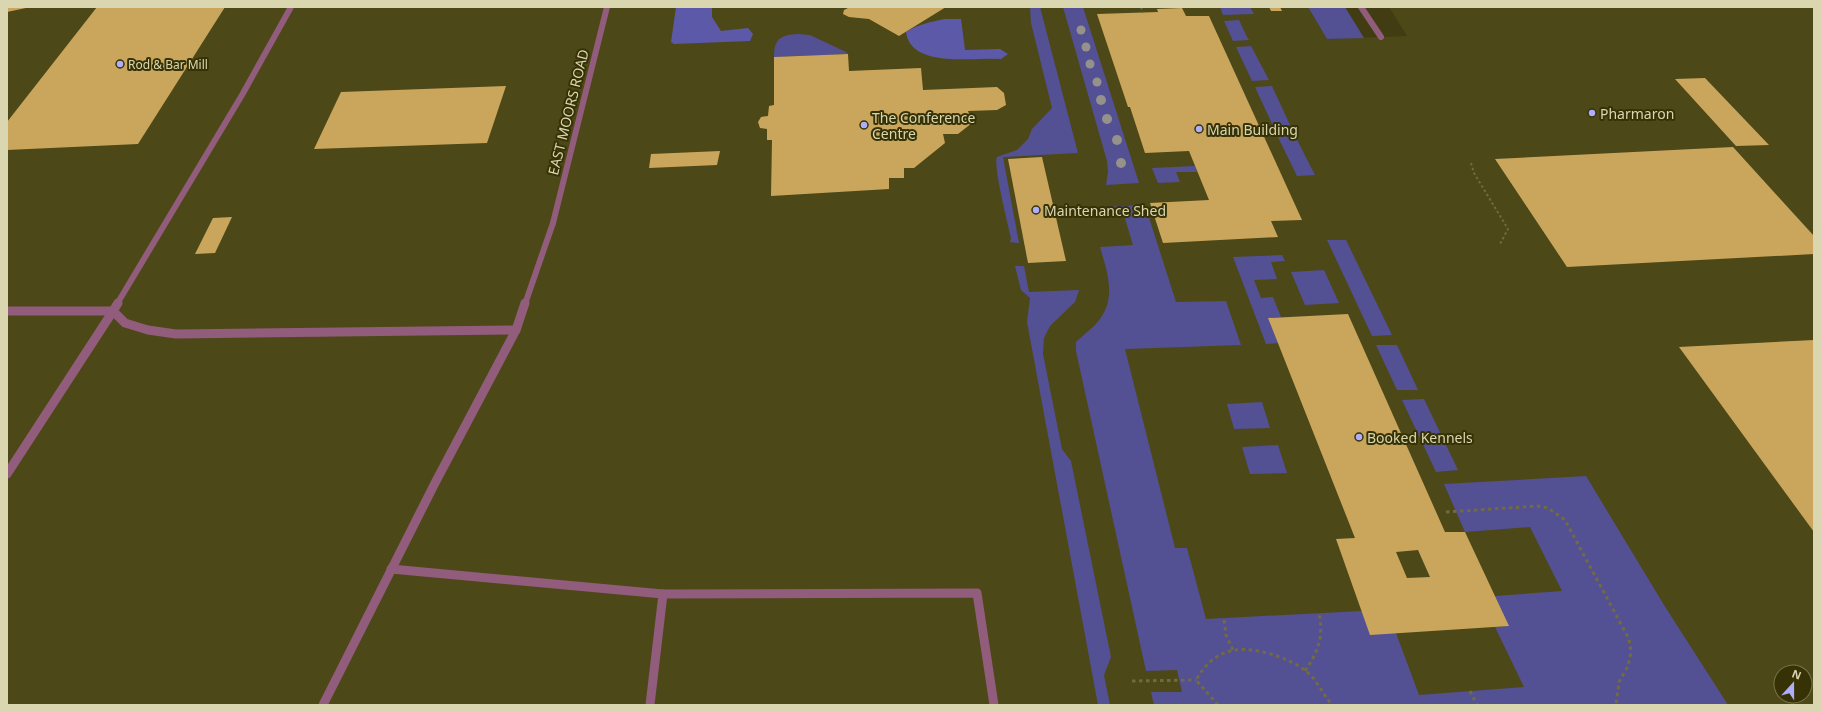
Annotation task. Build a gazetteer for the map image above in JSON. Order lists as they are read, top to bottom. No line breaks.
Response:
{"streets":{"street":["EAST MOORS ROAD"]},"places":["Rod & Bar Mill","Pharmaron","The Conference Centre","Main Building","Maintenance Shed","Booked Kennels"],"north":"top"}
